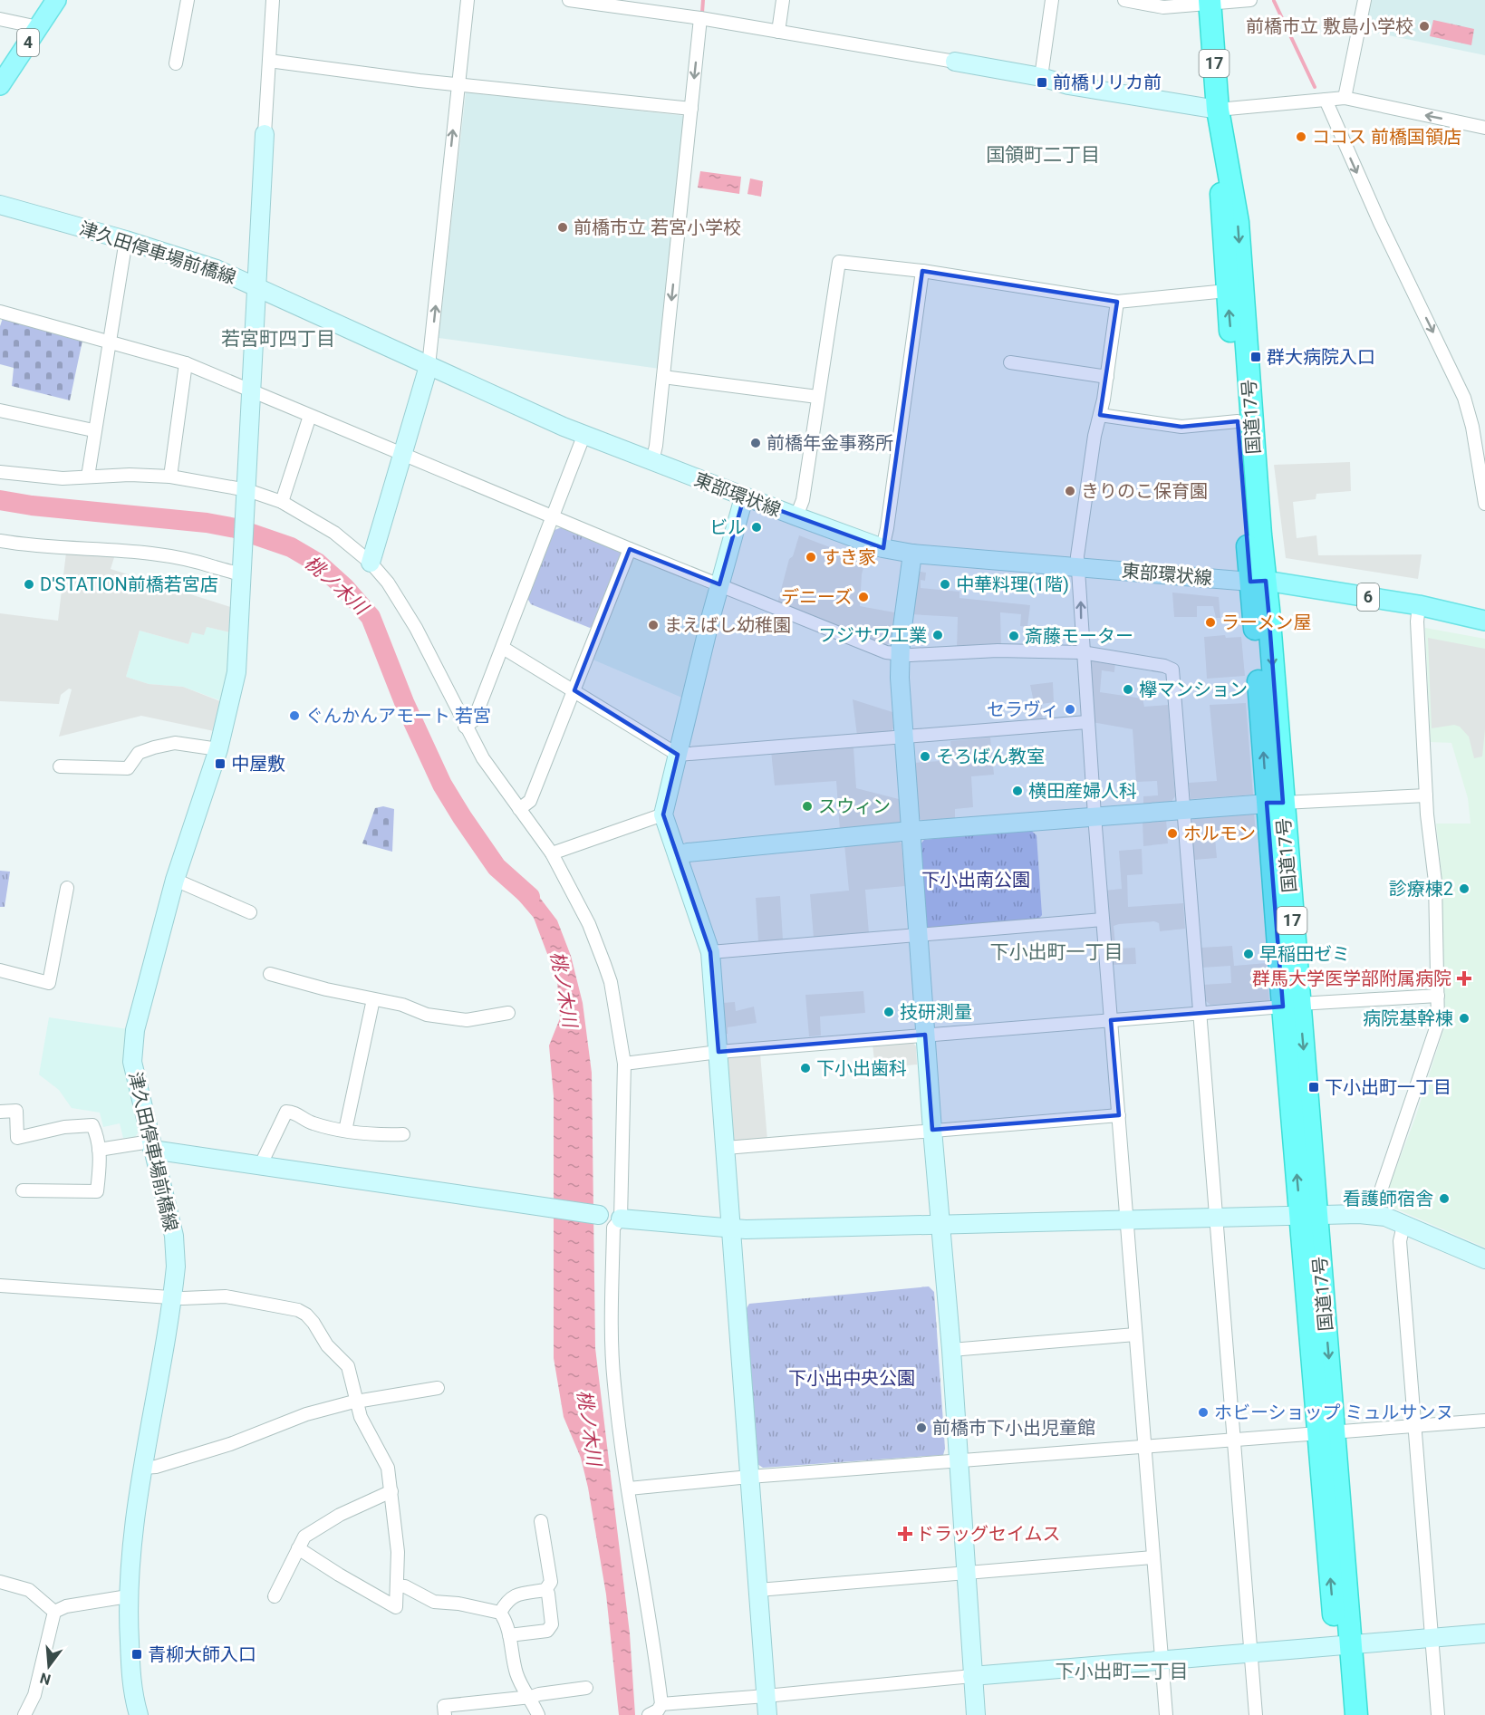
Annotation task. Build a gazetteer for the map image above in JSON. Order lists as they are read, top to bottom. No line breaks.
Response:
{"streets":{"highway":["17","国道17号"],"main road":["4","6"],"street":["津久田停車場前橋線","東部環状線"]},"crossings":[["津久田停車場前橋線","東部環状線"],["国道17号","東部環状線"],["国道17号","6"],["東部環状線","6"]],"districts":["国領町二丁目","若宮町四丁目","下小出町一丁目","下小出町二丁目"],"water":["桃ノ木川"],"parks":["下小出南公園","下小出中央公園"],"places":{"other":["前橋市立 敷島小学校","ココス 前橋国領店","前橋市立 若宮小学校","前橋年金事務所","きりのこ保育園","ビル","すき家","D'STATION前橋若宮店","中華料理(1階)","デニーズ","ラーメン屋","まえばし幼稚園","フジサワ工業","斎藤モーター","欅マンション","セラヴィ","ぐんかんアモート 若宮","そろばん教室","横田産婦人科","スウィン","ホルモン","診療棟2","早稲田ゼミ","技研測量","病院基幹棟","下小出歯科","看護師宿舎","ホビーショップ ミュルサンヌ","前橋市下小出児童館"],"transit":["前橋リリカ前","群大病院入口","中屋敷","下小出町一丁目","青柳大師入口"],"health":["群馬大学医学部附属病院","ドラッグセイムス"]},"north":"bottom"}
